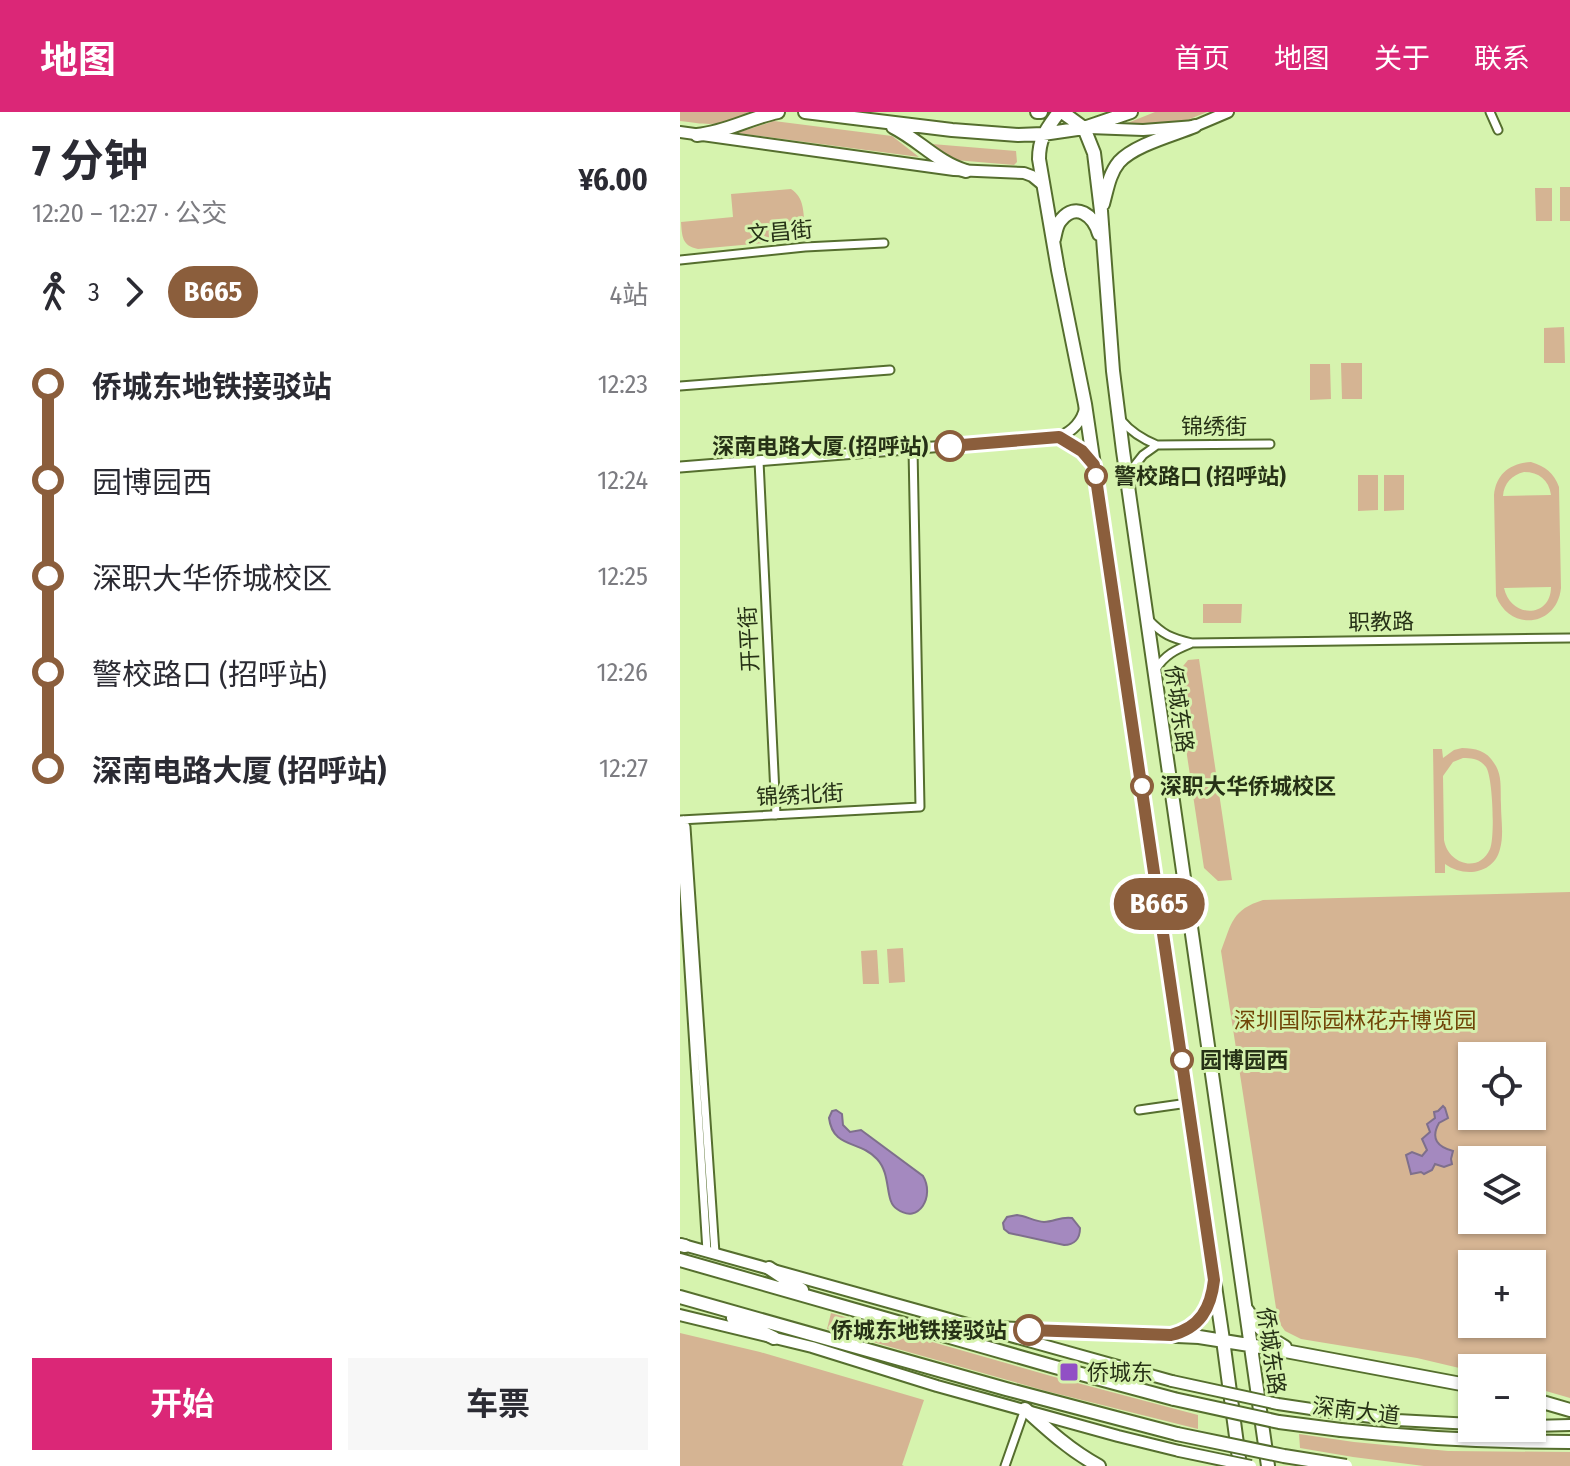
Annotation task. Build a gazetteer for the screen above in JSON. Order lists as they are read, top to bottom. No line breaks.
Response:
{"streets":{"main road":["侨城东路","深南大道"],"street":["文昌街","锦绣街","职教路","开平街","锦绣北街"]},"crossings":[["锦绣街","侨城东路"],["职教路","侨城东路"],["开平街","锦绣北街"]],"parks":["深圳国际园林花卉博览园"],"places":{"other":["深南电路大厦 (招呼站)","警校路口 (招呼站)","深职大华侨城校区","园博园西","侨城东地铁接驳站"],"transit":["侨城东"]},"lines":["bus line B665"],"page":{"header":"地图","nav":["首页","地图","关于","联系"],"heading":["7 分钟","12:20 – 12:27 · 公交","¥6.00"],"on_map":"B665","legs":["3","B665","4站"],"list":[{"name":"侨城东地铁接驳站","value":"12:23"},{"name":"园博园西","value":"12:24"},{"name":"深职大华侨城校区","value":"12:25"},{"name":"警校路口 (招呼站)","value":"12:26"},{"name":"深南电路大厦 (招呼站)","value":"12:27"}],"map_buttons":["+","−"],"buttons":["开始","车票"]}}
